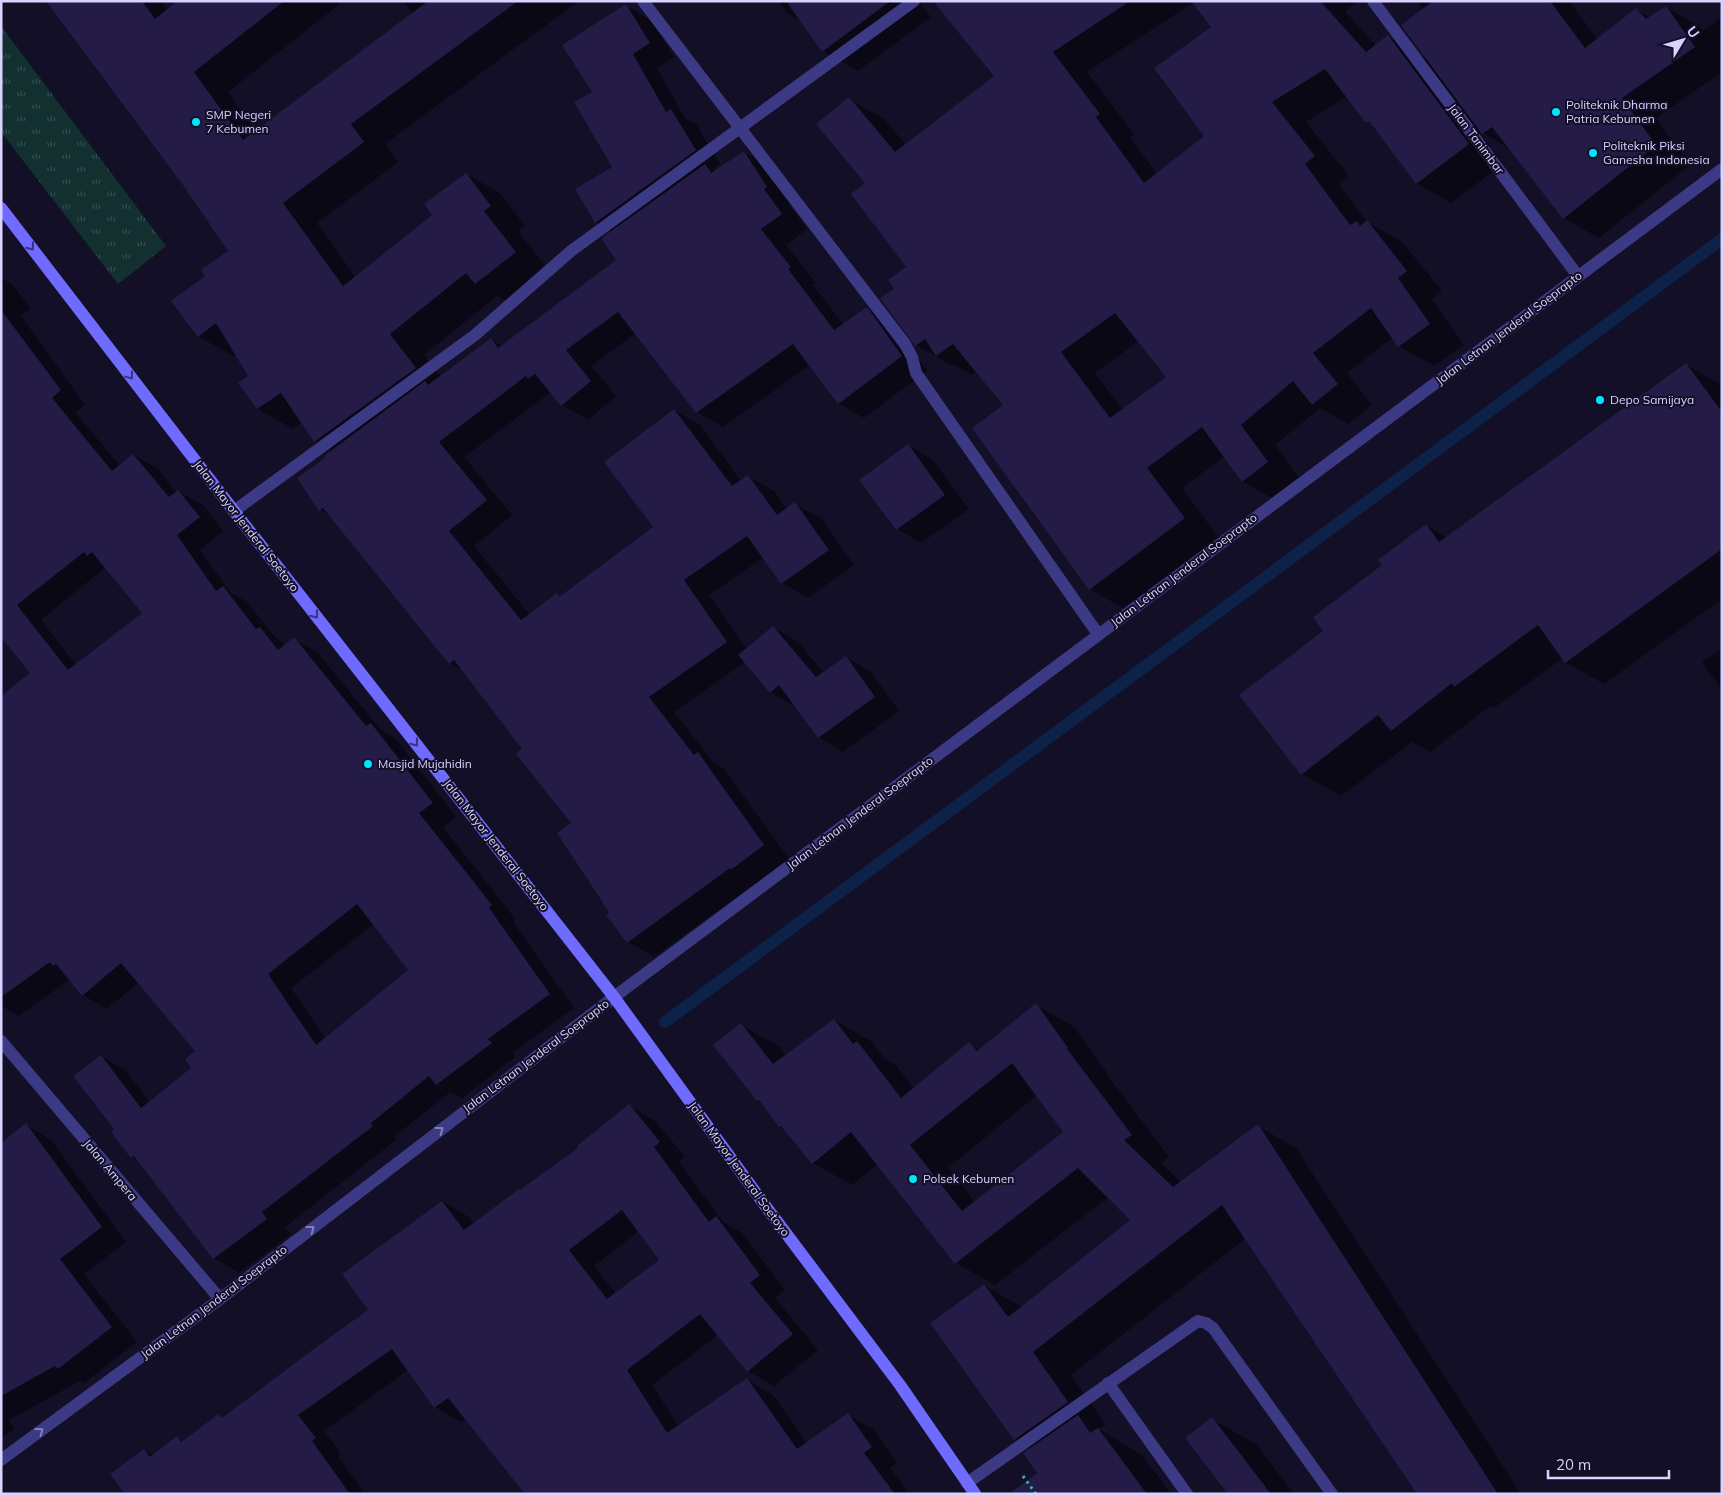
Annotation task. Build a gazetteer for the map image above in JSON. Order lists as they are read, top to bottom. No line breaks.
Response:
{"streets":{"main road":["Jalan Mayor Jenderal Soetoyo"],"street":["Jalan Tanimbar","Jalan Letnan Jenderal Soeprapto","Jalan Ampera"]},"crossings":[["Jalan Tanimbar","Jalan Letnan Jenderal Soeprapto"],["Jalan Letnan Jenderal Soeprapto","Jalan Mayor Jenderal Soetoyo"],["Jalan Letnan Jenderal Soeprapto","Jalan Ampera"]],"one_way":["Jalan Letnan Jenderal Soeprapto","Jalan Mayor Jenderal Soetoyo"],"places":["Politeknik Dharma Patria Kebumen","SMP Negeri 7 Kebumen","Politeknik Piksi Ganesha Indonesia","Depo Samijaya","Masjid Mujahidin","Polsek Kebumen"],"scale_bar":"20 m","north":"top right"}
